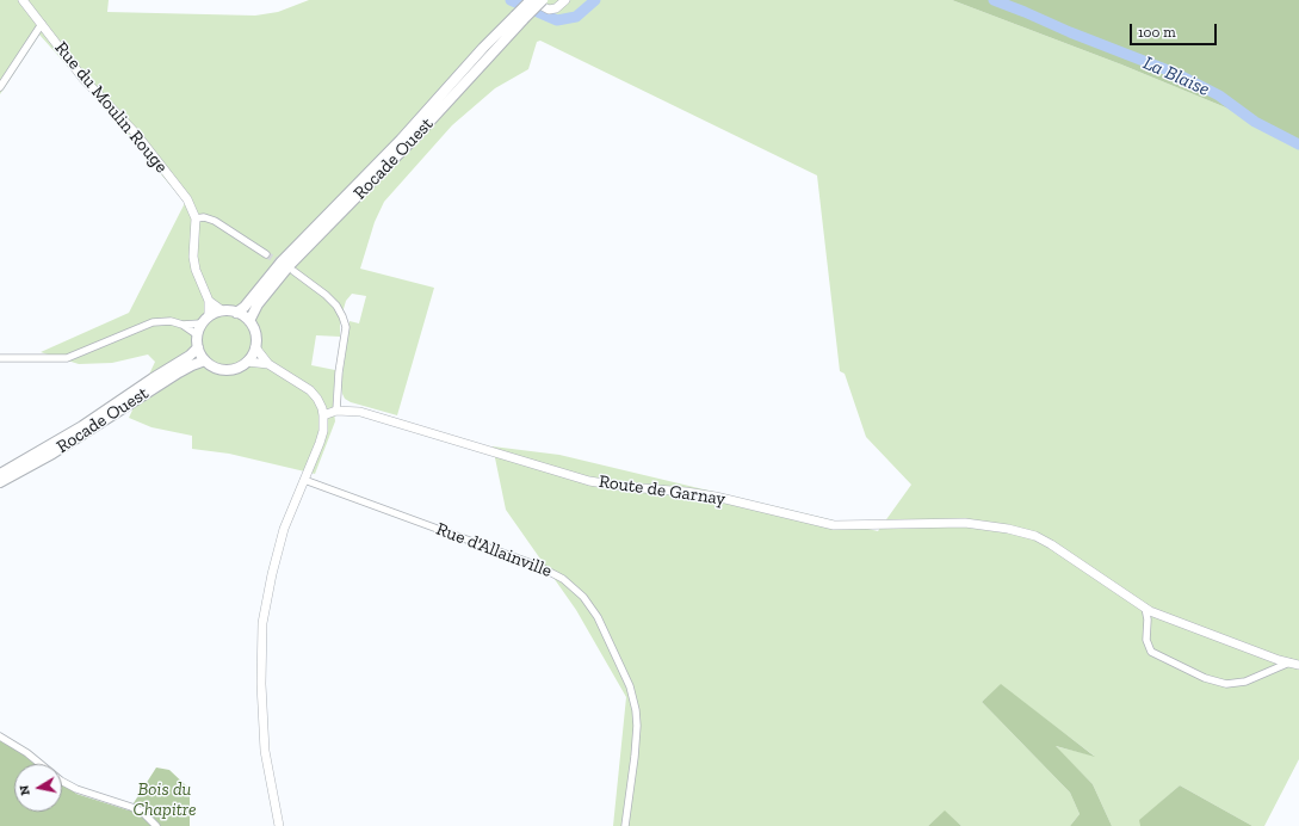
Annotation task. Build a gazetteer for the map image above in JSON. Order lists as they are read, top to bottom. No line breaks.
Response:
{"streets":{"main road":["Rocade Ouest"],"street":["Rue du Moulin Rouge","Route de Garnay","Rue d'Allainville"]},"crossings":[["Rue du Moulin Rouge","Rocade Ouest"]],"water":["La Blaise"],"parks":["Bois du Chapitre"],"scale_bar":"100 m","north":"left"}
